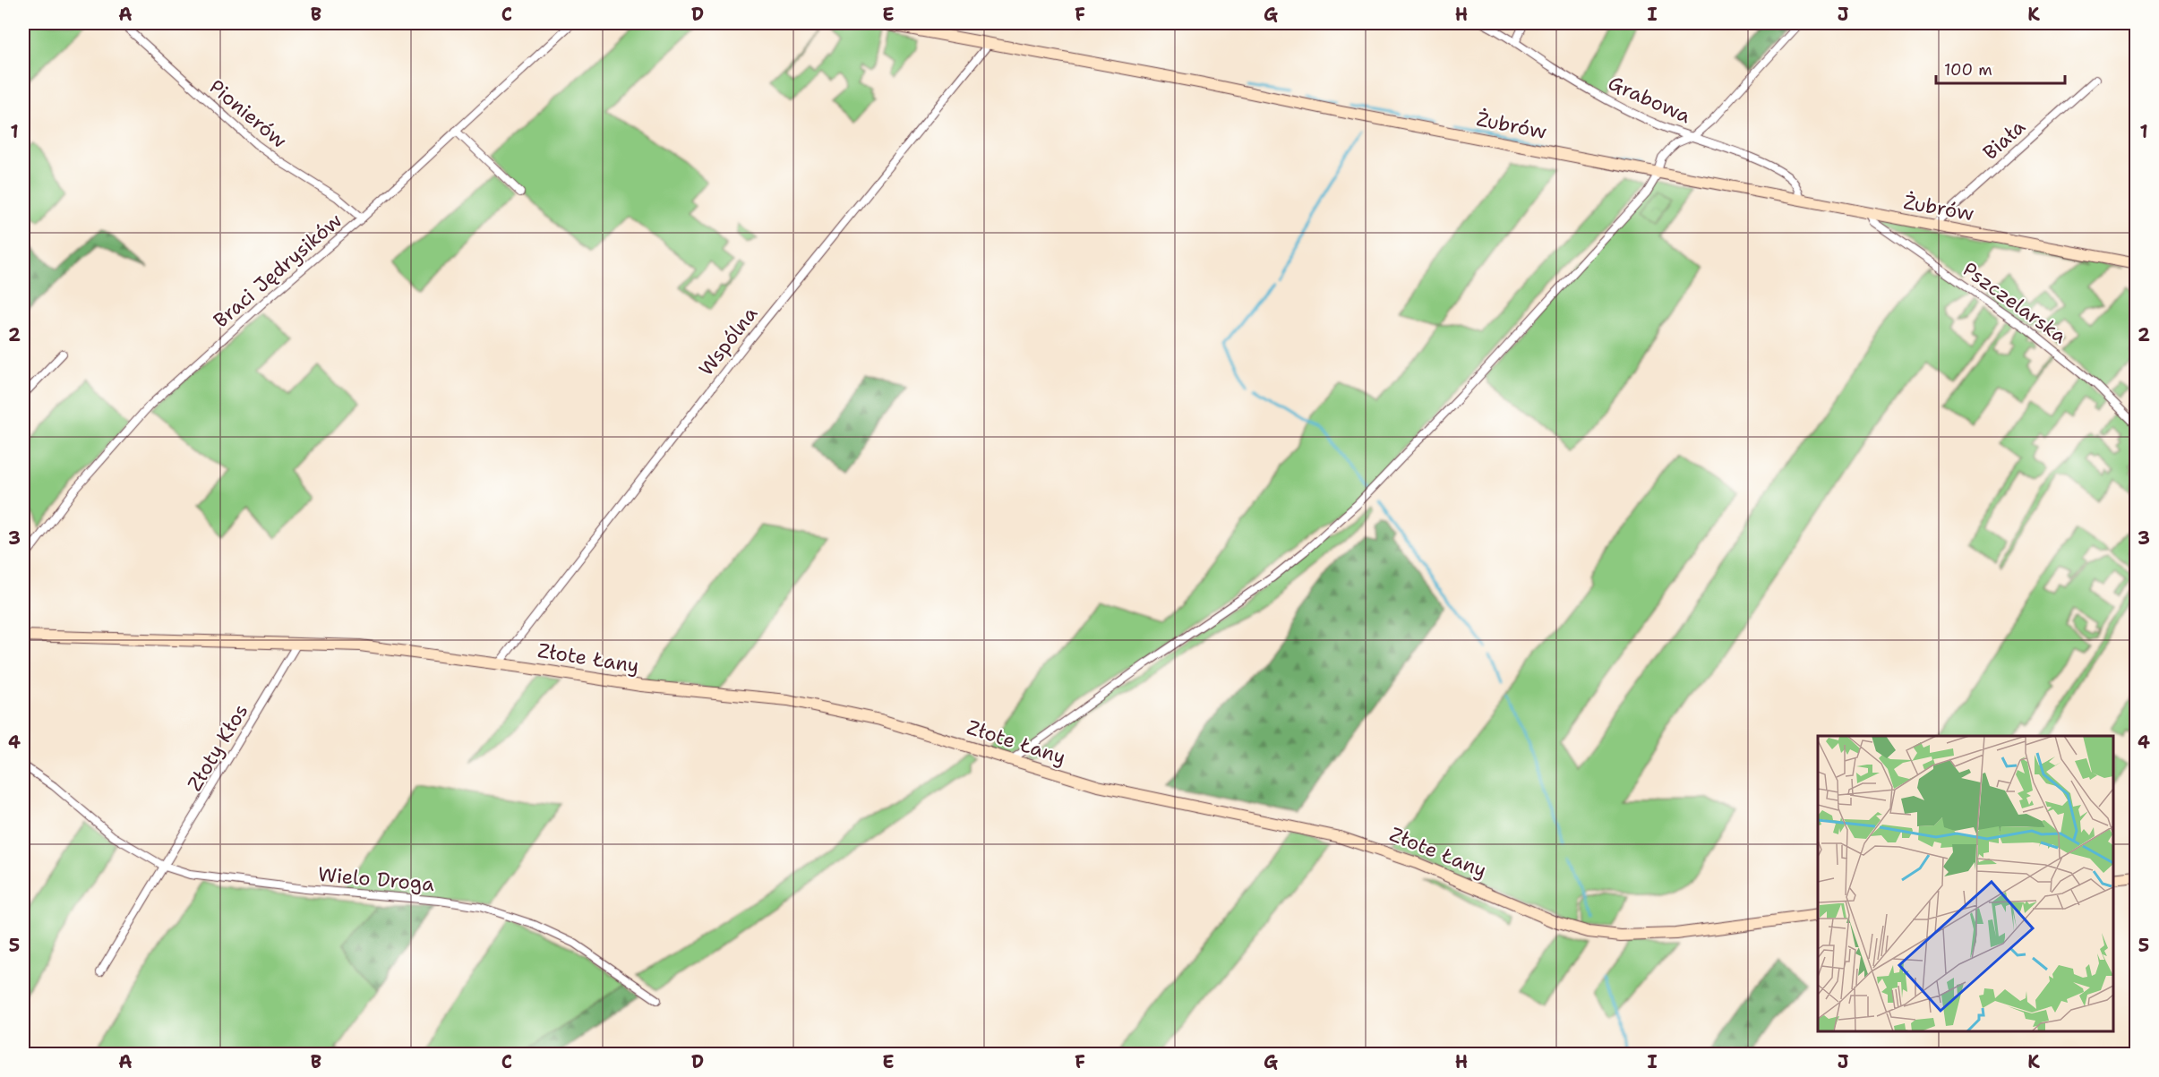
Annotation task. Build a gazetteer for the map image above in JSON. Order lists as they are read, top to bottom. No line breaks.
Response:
{"streets":{"street":["Grabowa","Pionierów","Żubrów","Biała","Braci Jędrysików","Pszczelarska","Wspólna","Złote Łany","Złoty Kłos","Wielo Droga"]},"crossings":[["Grabowa","Żubrów"],["Pionierów","Braci Jędrysików"],["Żubrów","Biała"],["Żubrów","Pszczelarska"],["Żubrów","Wspólna"],["Wspólna","Złote Łany"],["Złote Łany","Złoty Kłos"],["Złoty Kłos","Wielo Droga"]],"scale_bar":"100 m","grid":{"columns":["A","B","C","D","E","F","G","H","I","J","K"],"rows":["1","2","3","4","5"]}}
